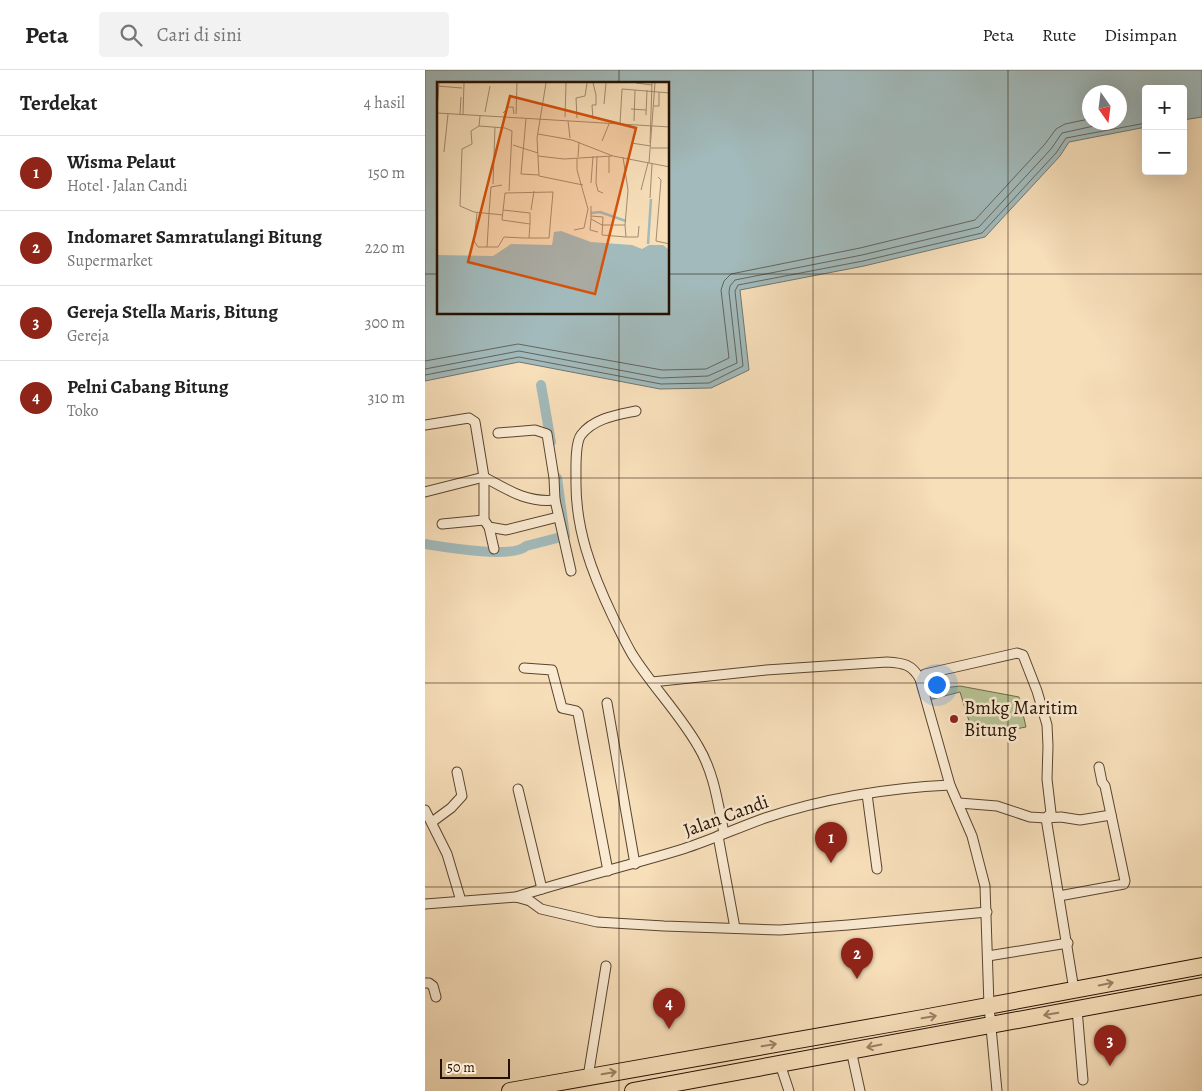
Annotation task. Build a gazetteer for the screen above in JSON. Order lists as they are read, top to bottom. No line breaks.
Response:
{"streets":{"street":["Jalan Candi"]},"places":["Bmkg Maritim Bitung"],"scale_bar":"50 m","north":"bottom","page":{"header":"Peta","search":"Cari di sini","nav":["Peta","Rute","Disimpan"],"heading":["Terdekat","4 hasil"],"map_buttons":["+","−"],"list":[{"mark":"1","name":"Wisma Pelaut","note":"Hotel · Jalan Candi","value":"150 m"},{"mark":"2","name":"Indomaret Samratulangi Bitung","note":"Supermarket","value":"220 m"},{"mark":"3","name":"Gereja Stella Maris, Bitung","note":"Gereja","value":"300 m"},{"mark":"4","name":"Pelni Cabang Bitung","note":"Toko","value":"310 m"}],"pins":["1","2","4","3"],"scale":"50 m"}}
